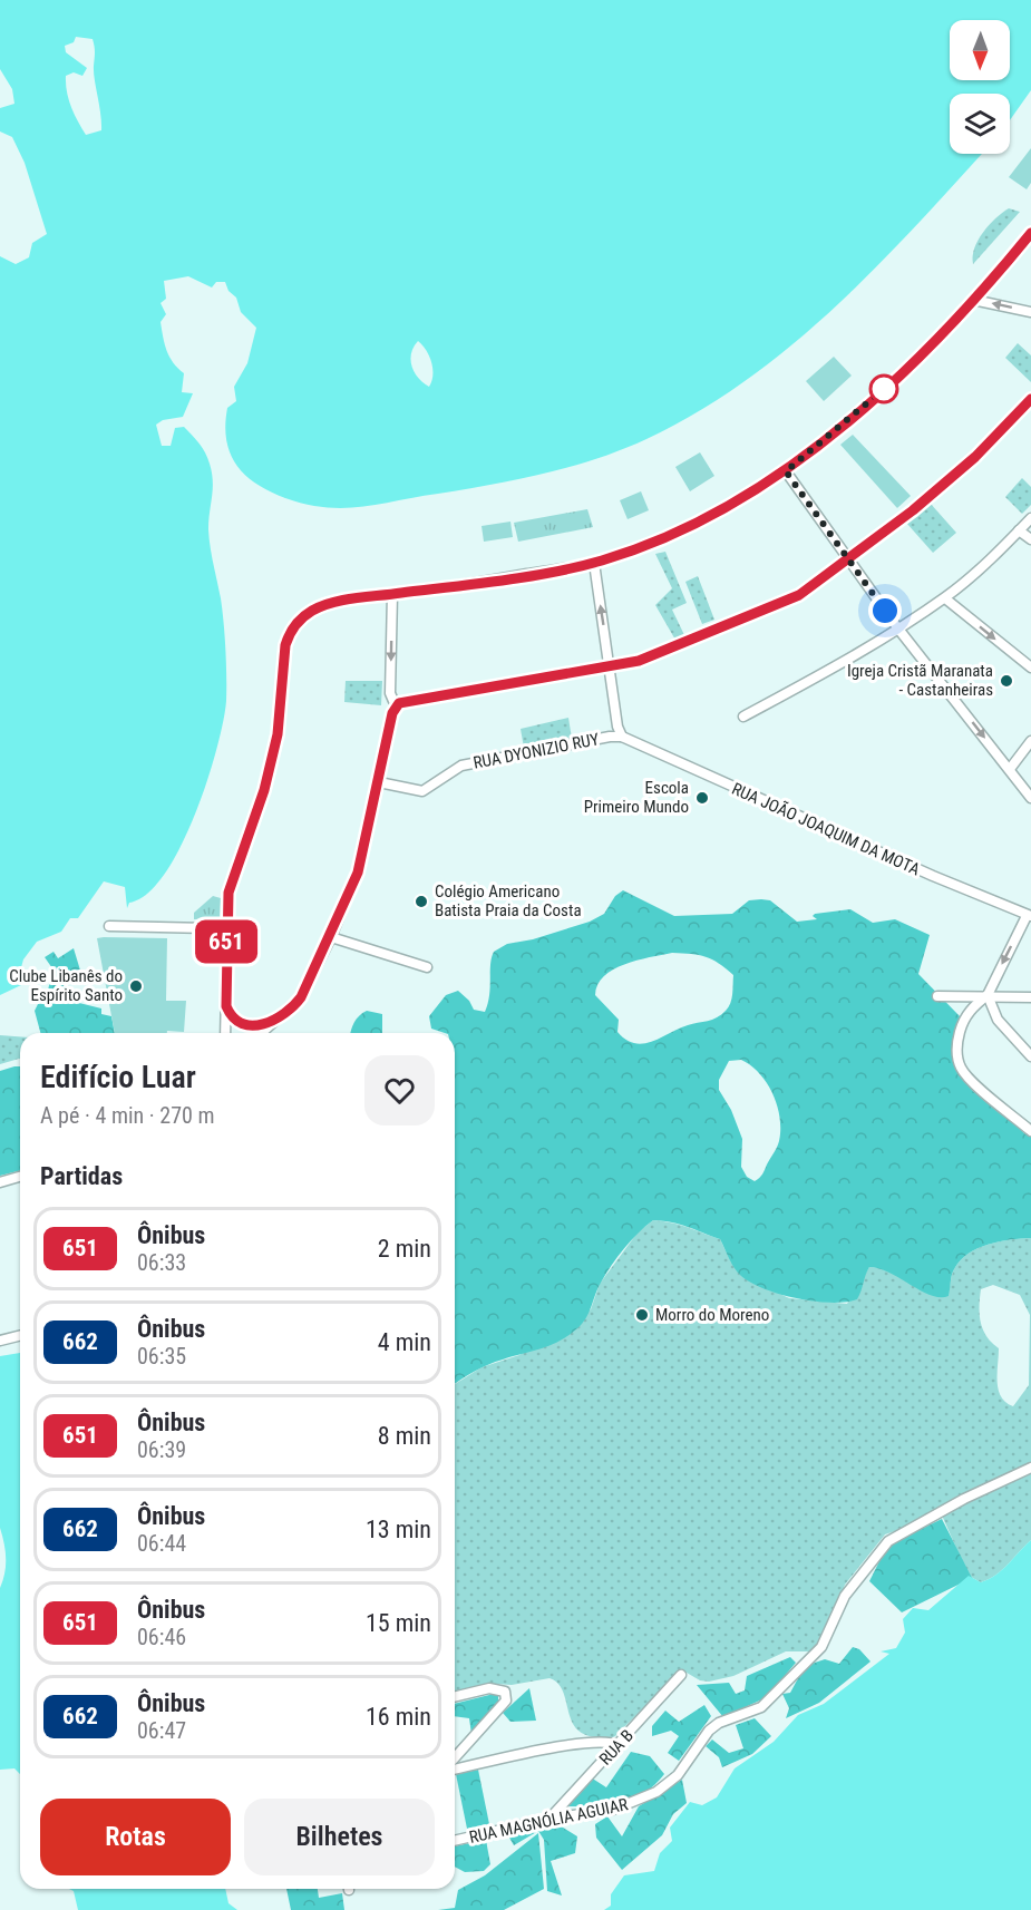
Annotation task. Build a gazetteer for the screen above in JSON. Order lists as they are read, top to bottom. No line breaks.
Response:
{"streets":{"street":["RUA DYONIZIO RUY","RUA JOÃO JOAQUIM DA MOTA","RUA B","RUA MAGNÓLIA AGUIAR"]},"crossings":[["RUA DYONIZIO RUY","RUA JOÃO JOAQUIM DA MOTA"],["RUA B","RUA MAGNÓLIA AGUIAR"]],"places":["Igreja Cristã Maranata - Castanheiras","Escola Primeiro Mundo","Colégio Americano Batista Praia da Costa","Clube Libanês do Espírito Santo","Morro do Moreno"],"lines":["bus line 651"],"north":"bottom","page":{"on_map":"651","heading":[["Edifício Luar","A pé · 4 min · 270 m"],"Partidas"],"list":[{"mark":"651","name":"Ônibus","note":"06:33","value":"2 min"},{"mark":"662","name":"Ônibus","note":"06:35","value":"4 min"},{"mark":"651","name":"Ônibus","note":"06:39","value":"8 min"},{"mark":"662","name":"Ônibus","note":"06:44","value":"13 min"},{"mark":"651","name":"Ônibus","note":"06:46","value":"15 min"},{"mark":"662","name":"Ônibus","note":"06:47","value":"16 min"}],"buttons":["Rotas","Bilhetes"]}}
